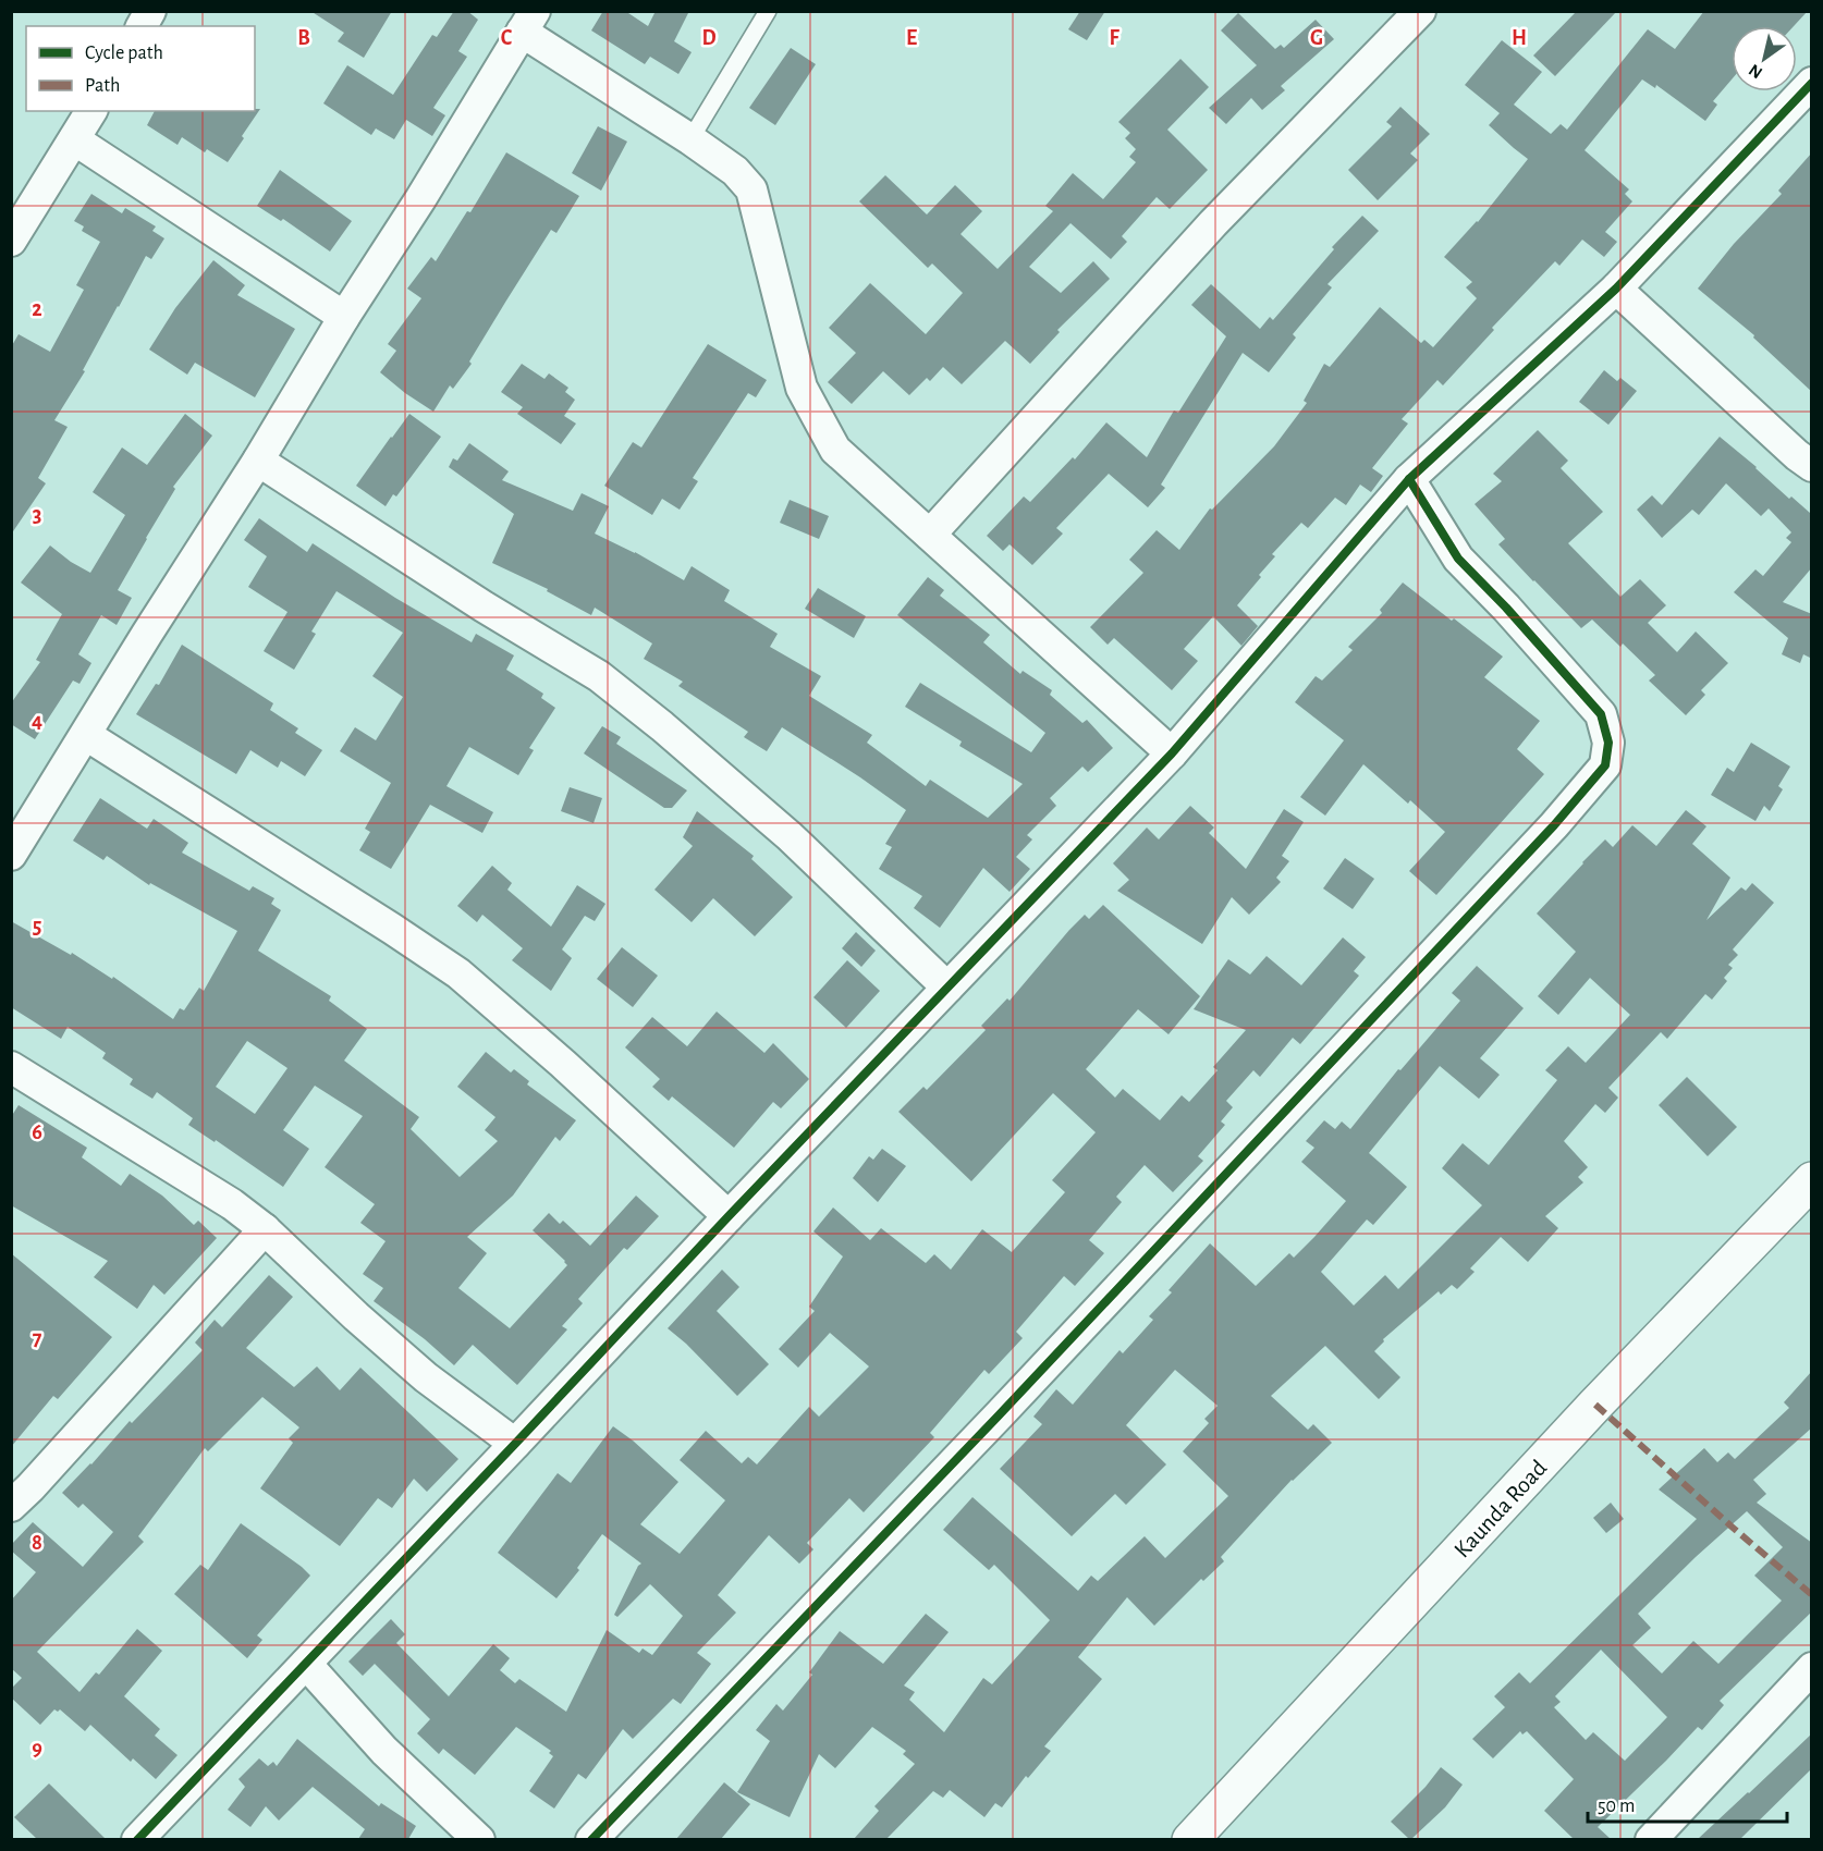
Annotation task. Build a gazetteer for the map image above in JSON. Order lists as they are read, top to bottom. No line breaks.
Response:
{"streets":{"street":["Kaunda Road"]},"legend":["Cycle path","Path"],"scale_bar":"50 m","north":"bottom left","grid":{"columns":["B","C","D","E","F","G","H"],"rows":["2","3","4","5","6","7","8","9"]}}
